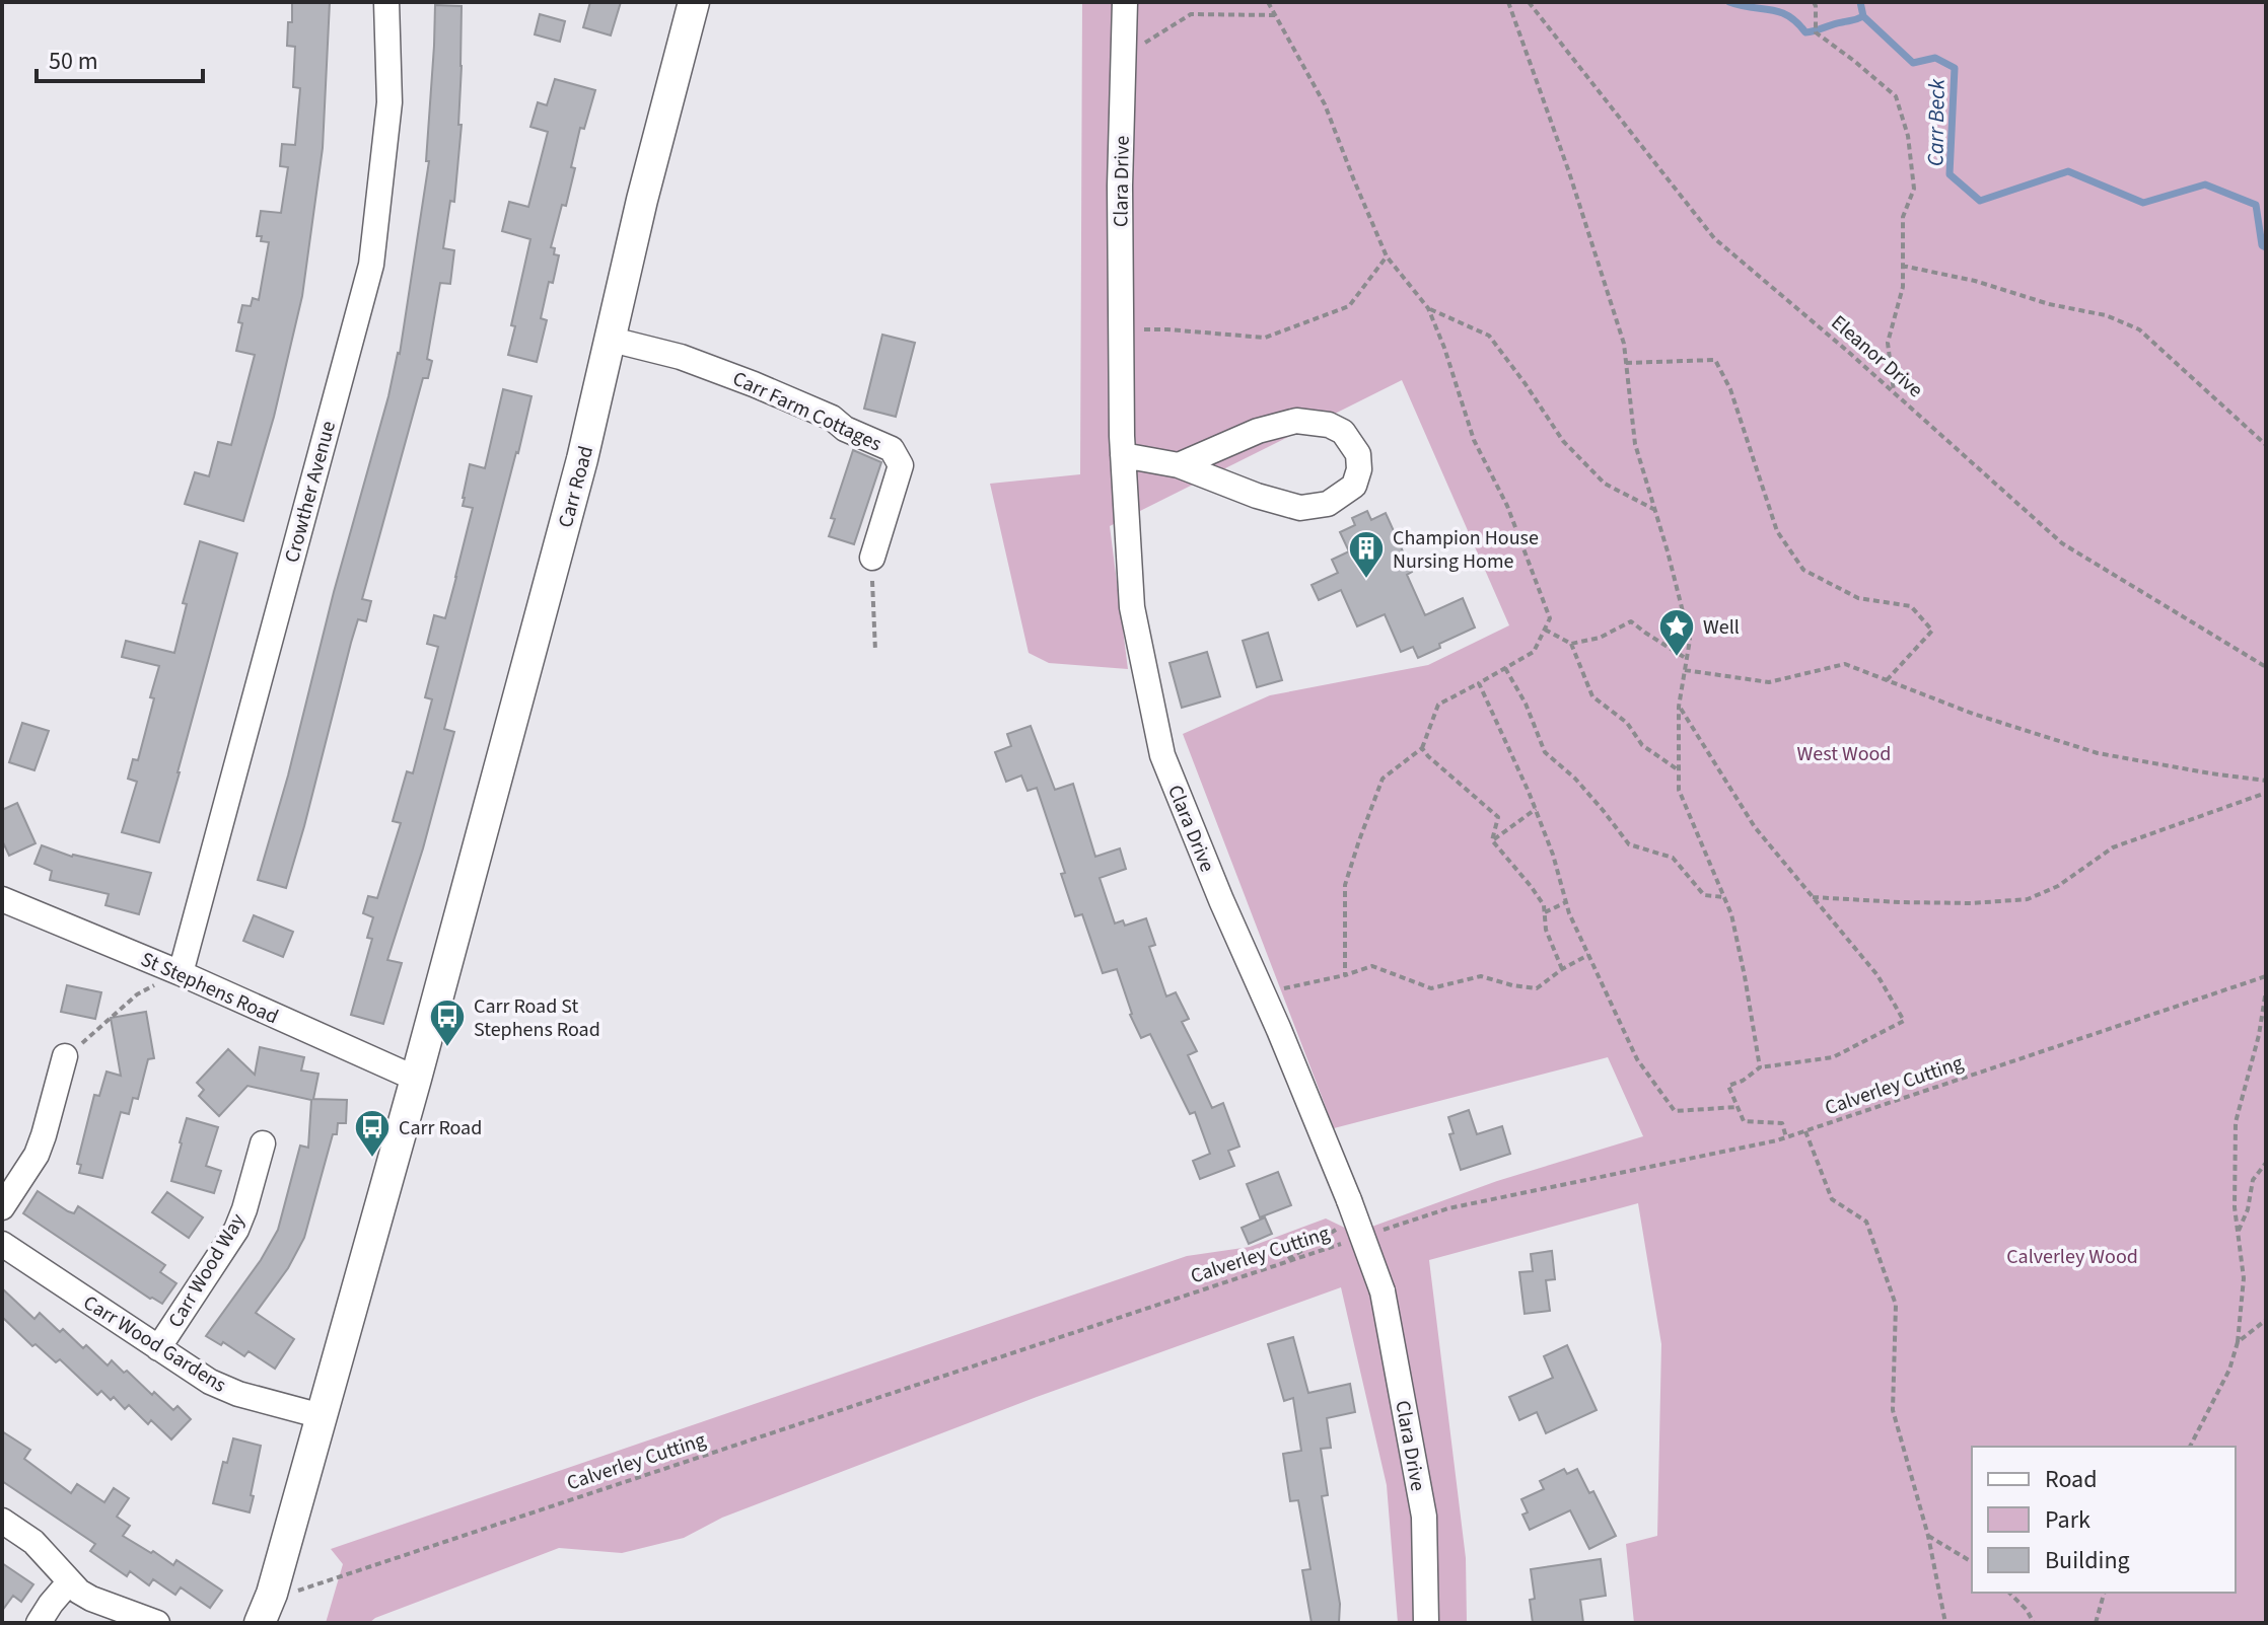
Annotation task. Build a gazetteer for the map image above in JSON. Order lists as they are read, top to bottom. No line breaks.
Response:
{"streets":{"main road":["Carr Road"],"street":["Clara Drive","Carr Farm Cottages","Crowther Avenue","St Stephens Road","Carr Wood Way","Carr Wood Gardens"],"path":["Eleanor Drive","Calverley Cutting"]},"crossings":[["Clara Drive","Calverley Cutting"],["Carr Farm Cottages","Carr Road"],["Carr Road","St Stephens Road"],["Carr Road","Calverley Cutting"],["Carr Road","Carr Wood Gardens"],["Crowther Avenue","St Stephens Road"],["Carr Wood Way","Carr Wood Gardens"]],"water":["Carr Beck"],"parks":["West Wood","Calverley Wood"],"places":{"building":["Champion House Nursing Home"],"place":["Well"],"bus stop":["Carr Road St Stephens Road","Carr Road"]},"legend":["Road","Park","Building"],"scale_bar":"50 m"}
